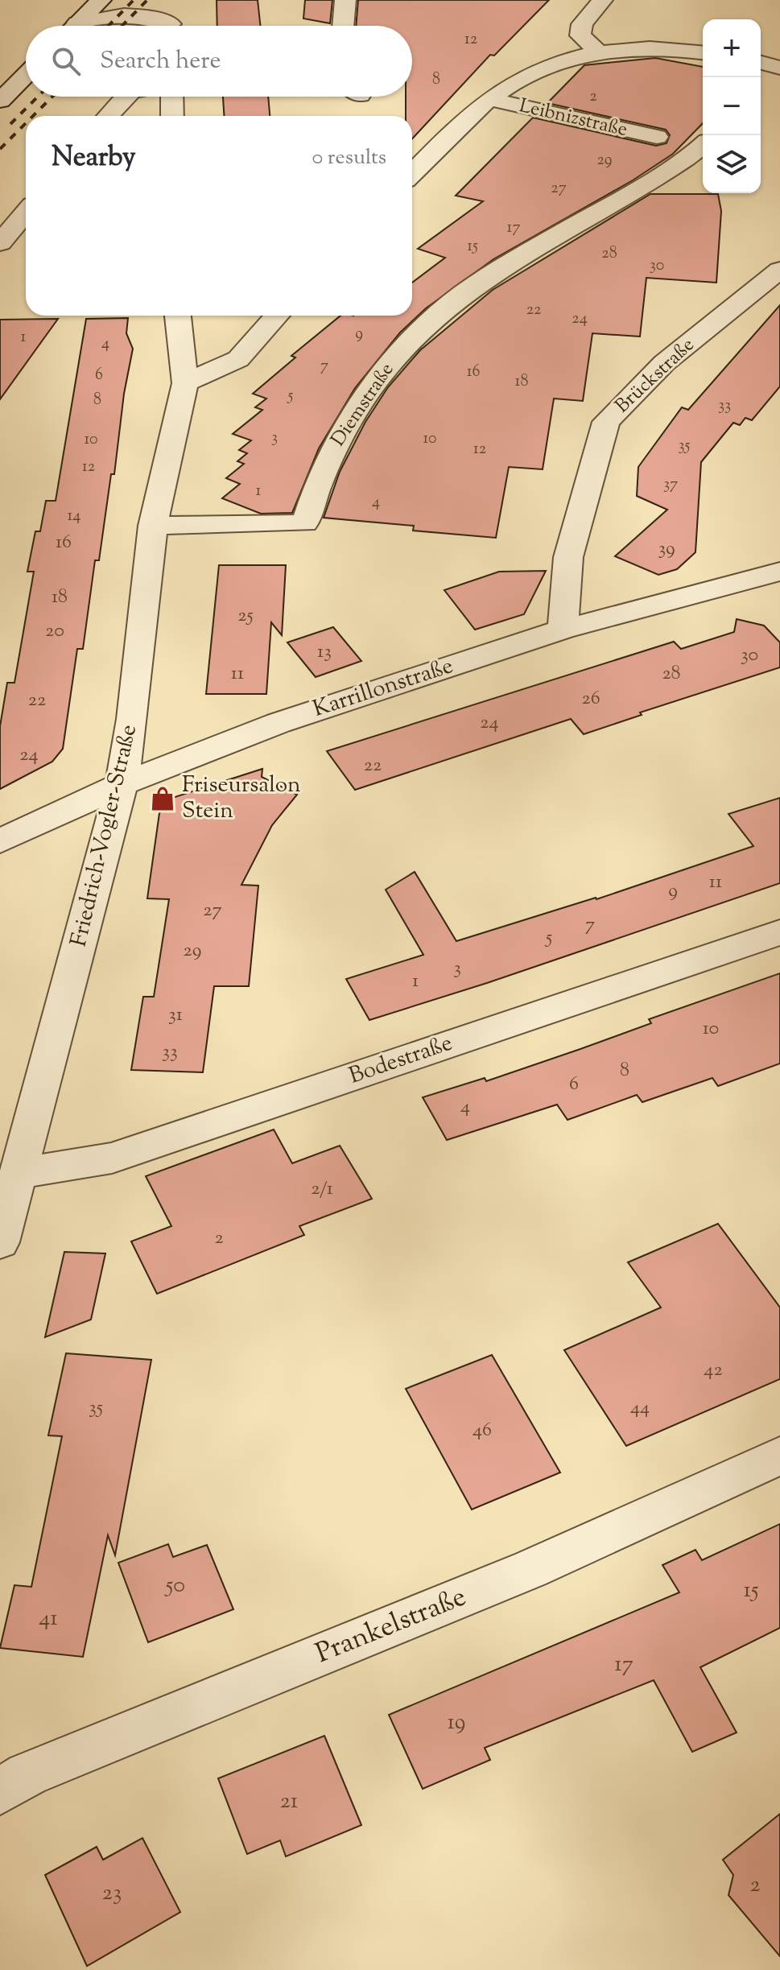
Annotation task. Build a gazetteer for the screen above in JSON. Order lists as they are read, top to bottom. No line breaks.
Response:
{"streets":{"street":["Leibnizstraße","Brückstraße","Diemstraße","Karrillonstraße","Friedrich-Vogler-Straße","Bodestraße","Prankelstraße"]},"crossings":[["Brückstraße","Karrillonstraße"],["Diemstraße","Friedrich-Vogler-Straße"],["Karrillonstraße","Friedrich-Vogler-Straße"],["Friedrich-Vogler-Straße","Bodestraße"]],"places":{"shop":["Friseursalon Stein"]},"house_numbers":["12","8","2","29","27","17","15","28","30","22","24","9","1","4","7","16","6","18","5","8","33","3","10","10","35","12","12","37","1","4","14","16","39","18","25","20","13","30","11","28","26","22","24","24","22","11","9","27","7","5","29","3","1","31","10","33","8","6","4","2/1","2","42","35","44","46","50","15","41","17","19","21","2","23"],"page":{"map_buttons":["+","−"],"search":"Search here","heading":["Nearby","0 results"]}}
